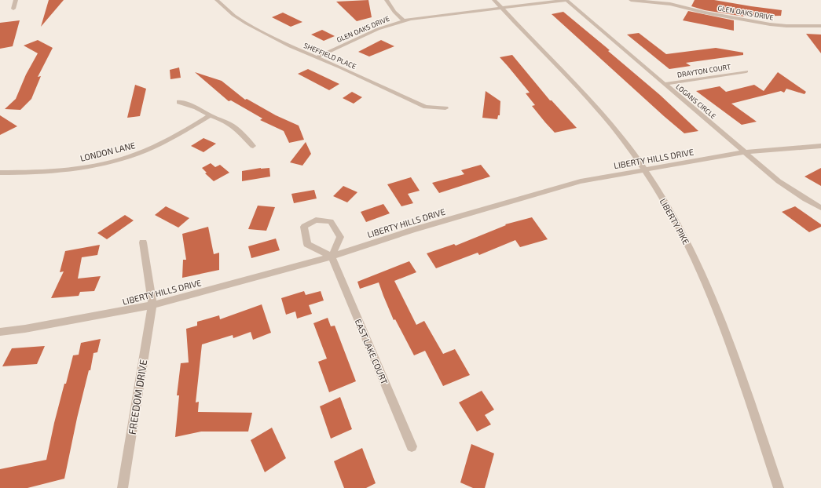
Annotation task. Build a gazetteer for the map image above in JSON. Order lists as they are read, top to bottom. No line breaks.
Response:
{"streets":{"street":["GLEN OAKS DRIVE","SHEFFIELD PLACE","DRAYTON COURT","LOGANS CIRCLE","LONDON LANE","LIBERTY HILLS DRIVE","LIBERTY PIKE","EAST LAKE COURT","FREEDOM DRIVE"]},"crossings":[["GLEN OAKS DRIVE","SHEFFIELD PLACE"],["GLEN OAKS DRIVE","LOGANS CIRCLE"],["GLEN OAKS DRIVE","LIBERTY PIKE"],["DRAYTON COURT","LOGANS CIRCLE"],["LOGANS CIRCLE","LIBERTY HILLS DRIVE"],["LIBERTY HILLS DRIVE","LIBERTY PIKE"],["LIBERTY HILLS DRIVE","EAST LAKE COURT"],["LIBERTY HILLS DRIVE","FREEDOM DRIVE"]]}
